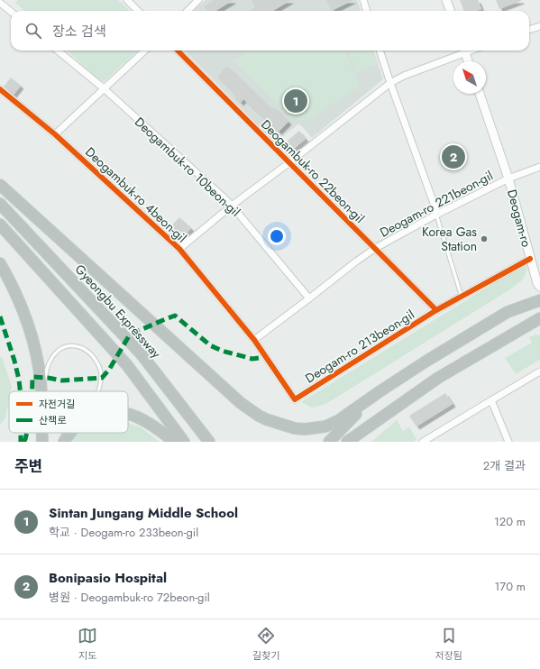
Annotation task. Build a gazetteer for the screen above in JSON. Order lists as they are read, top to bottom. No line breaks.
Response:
{"streets":{"highway":["Gyeongbu Expressway"],"street":["Deogambuk-ro 10beon-gil","Deogambuk-ro 22beon-gil","Deogambuk-ro 4beon-gil","Deogam-ro 221beon-gil","Deogam-ro","Deogam-ro 213beon-gil"]},"crossings":[["Deogambuk-ro 10beon-gil","Deogam-ro 221beon-gil"],["Deogambuk-ro 22beon-gil","Deogam-ro 221beon-gil"],["Deogambuk-ro 22beon-gil","Deogam-ro 213beon-gil"],["Deogambuk-ro 4beon-gil","Deogam-ro 221beon-gil"],["Deogambuk-ro 4beon-gil","Deogam-ro 213beon-gil"],["Deogam-ro 221beon-gil","Deogam-ro"],["Deogam-ro","Deogam-ro 213beon-gil"]],"places":["Korea Gas Station"],"legend":["자전거길","산책로"],"north":"top left","page":{"search":"장소 검색","pins":["1","2"],"heading":["주변","2개 결과"],"list":[{"mark":"1","name":"Sintan Jungang Middle School","note":"학교 · Deogam-ro 233beon-gil","value":"120 m"},{"mark":"2","name":"Bonipasio Hospital","note":"병원 · Deogambuk-ro 72beon-gil","value":"170 m"}],"nav":["지도","길찾기","저장됨"]}}
